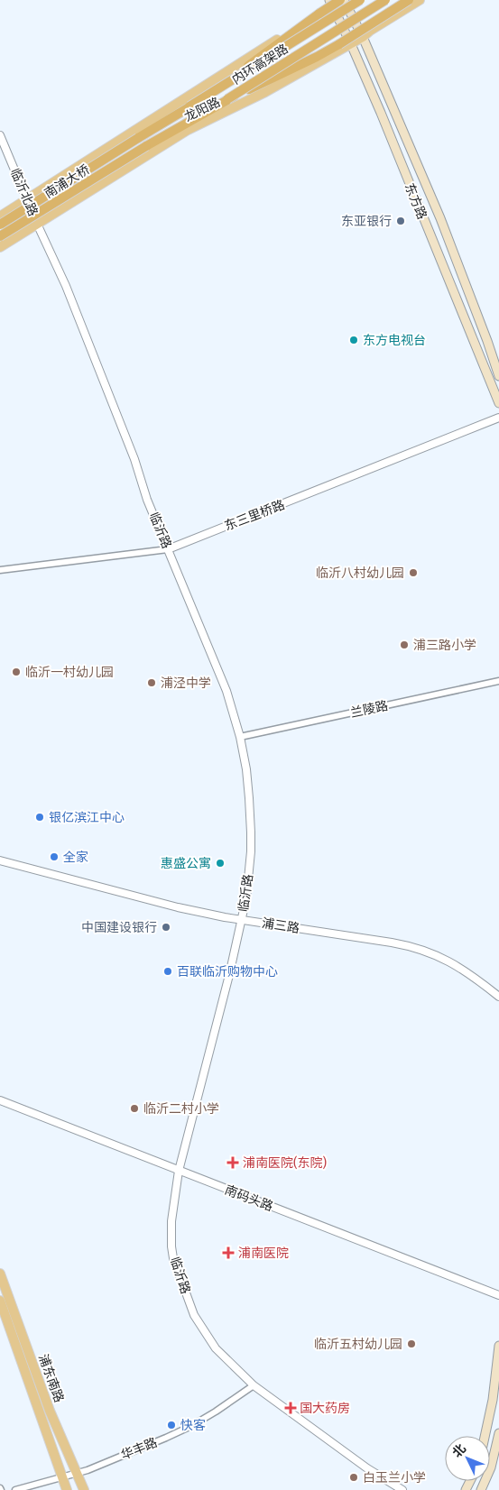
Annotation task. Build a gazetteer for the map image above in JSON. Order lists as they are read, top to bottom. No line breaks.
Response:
{"streets":{"highway":["内环高架路","南浦大桥"],"main road":["龙阳路","东方路","浦东南路"],"street":["临沂北路","东三里桥路","临沂路","兰陵路","浦三路","南码头路","华丰路"]},"crossings":[["内环高架路","南浦大桥"],["龙阳路","临沂北路"],["龙阳路","东方路"],["龙阳路","临沂路"],["临沂北路","临沂路"],["东三里桥路","临沂路"],["临沂路","兰陵路"],["临沂路","浦三路"],["临沂路","南码头路"],["临沂路","华丰路"],["浦东南路","华丰路"]],"places":{"other":["东亚银行","东方电视台","临沂八村幼儿园","浦三路小学","临沂一村幼儿园","浦泾中学","银亿滨江中心","全家","惠盛公寓","中国建设银行","百联临沂购物中心","临沂二村小学","临沂五村幼儿园","快客","白玉兰小学"],"health":["浦南医院(东院)","浦南医院","国大药房"]},"north":"top left"}
